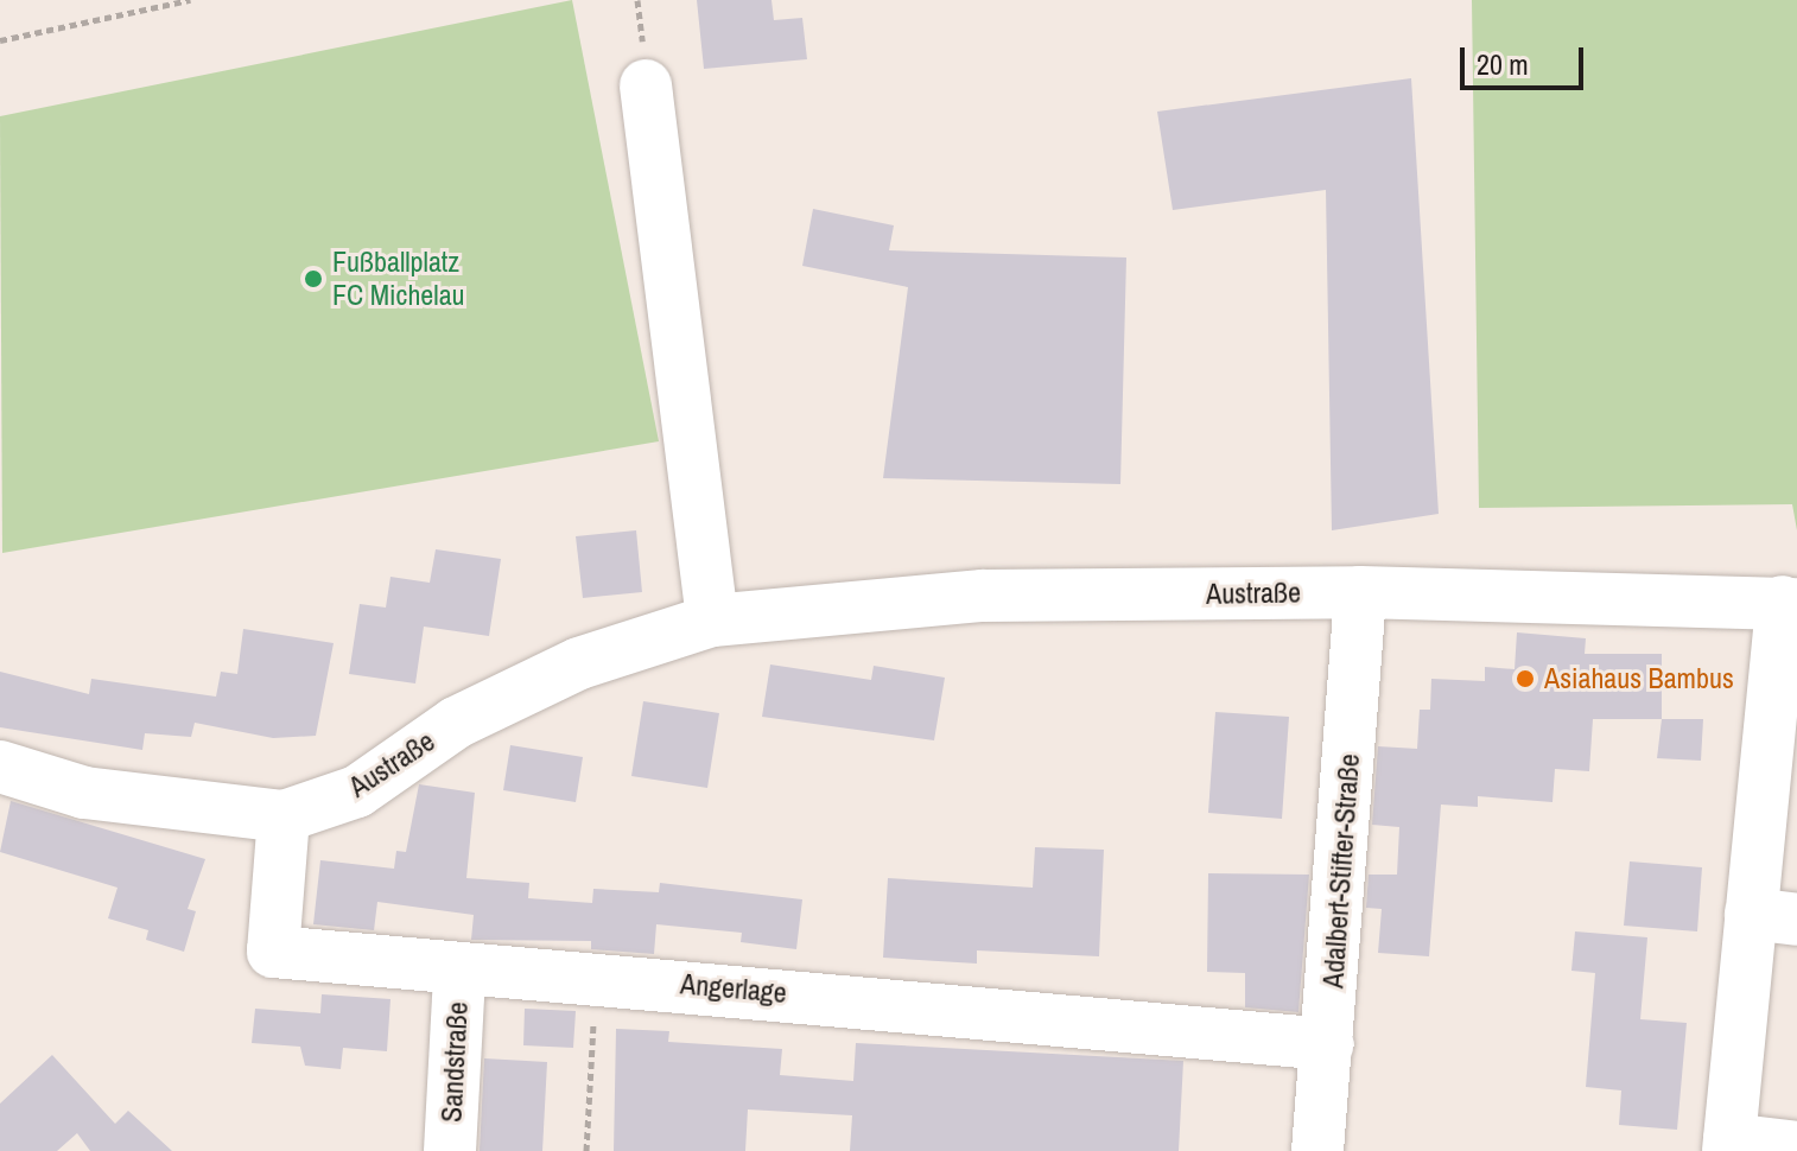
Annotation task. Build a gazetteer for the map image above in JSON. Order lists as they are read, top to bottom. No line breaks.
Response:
{"streets":{"street":["Austraße","Adalbert-Stifter-Straße","Angerlage","Sandstraße"]},"crossings":[["Austraße","Adalbert-Stifter-Straße"],["Austraße","Angerlage"],["Adalbert-Stifter-Straße","Angerlage"],["Angerlage","Sandstraße"]],"places":["Fußballplatz FC Michelau","Asiahaus Bambus"],"scale_bar":"20 m"}
